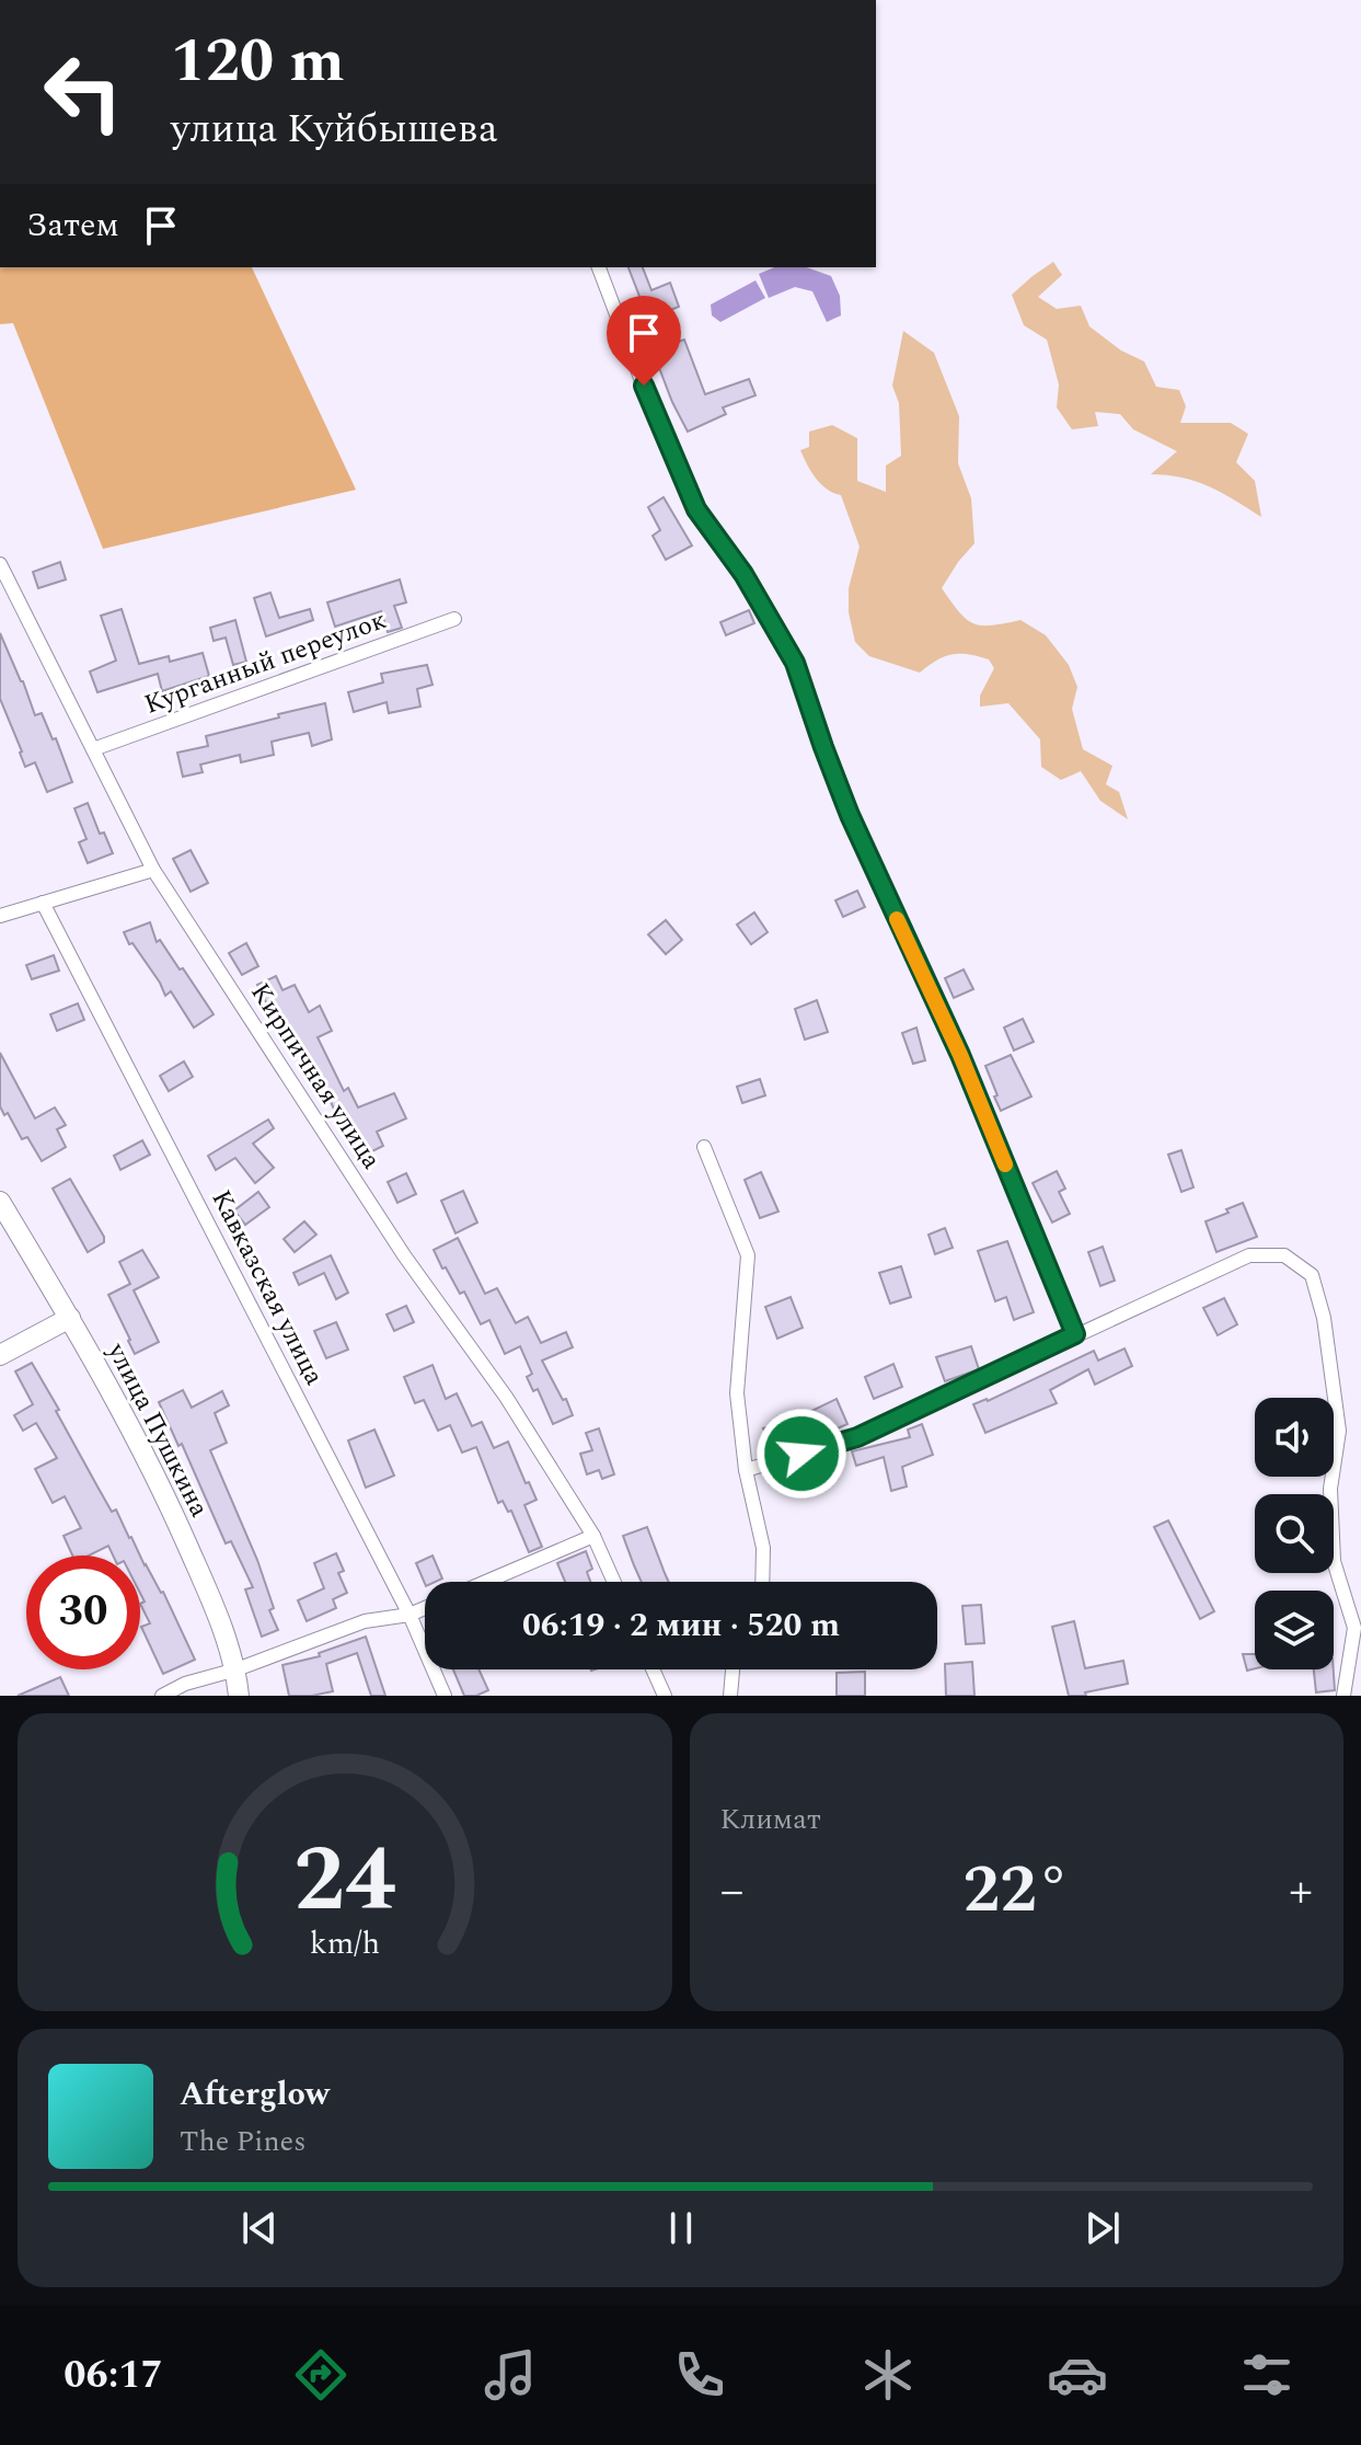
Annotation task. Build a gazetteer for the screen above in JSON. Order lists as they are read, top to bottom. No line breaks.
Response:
{"streets":{"main road":["улица Пушкина"],"street":["Курганный переулок","Кирпичная улица","Кавказская улица"]},"crossings":[["Курганный переулок","Кирпичная улица"]],"page":{"turn":["120 m","улица Куйбышева"],"then":"Затем","limit":"30","trip":"06:19 · 2 мин · 520 m","tile":"Климат","heat":["−","22°","+"],"song":["Afterglow","The Pines"],"tabs":"06:17","gauge":["24","km/h"]}}
